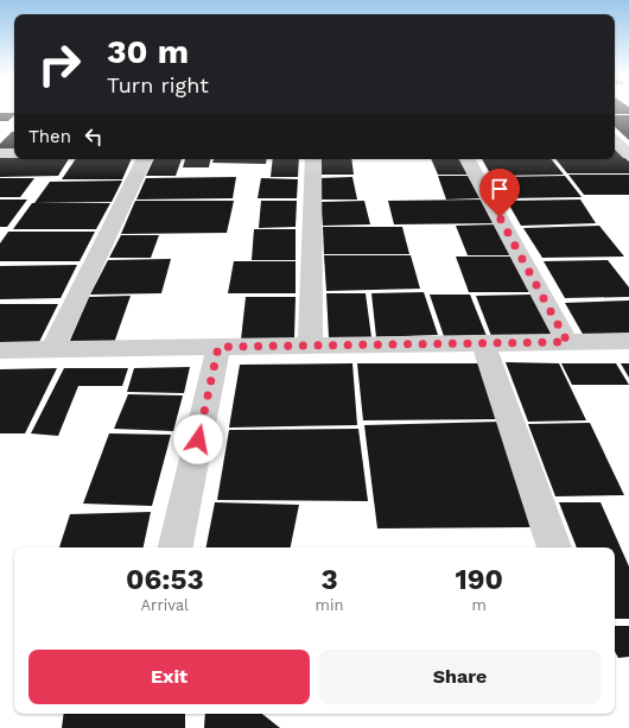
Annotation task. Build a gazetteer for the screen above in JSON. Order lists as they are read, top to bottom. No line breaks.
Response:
{"page":{"turn":["30 m","Turn right"],"then":"Then","eta":["06:53","Arrival","3","min","190","m"],"buttons":["Exit","Share"]}}
